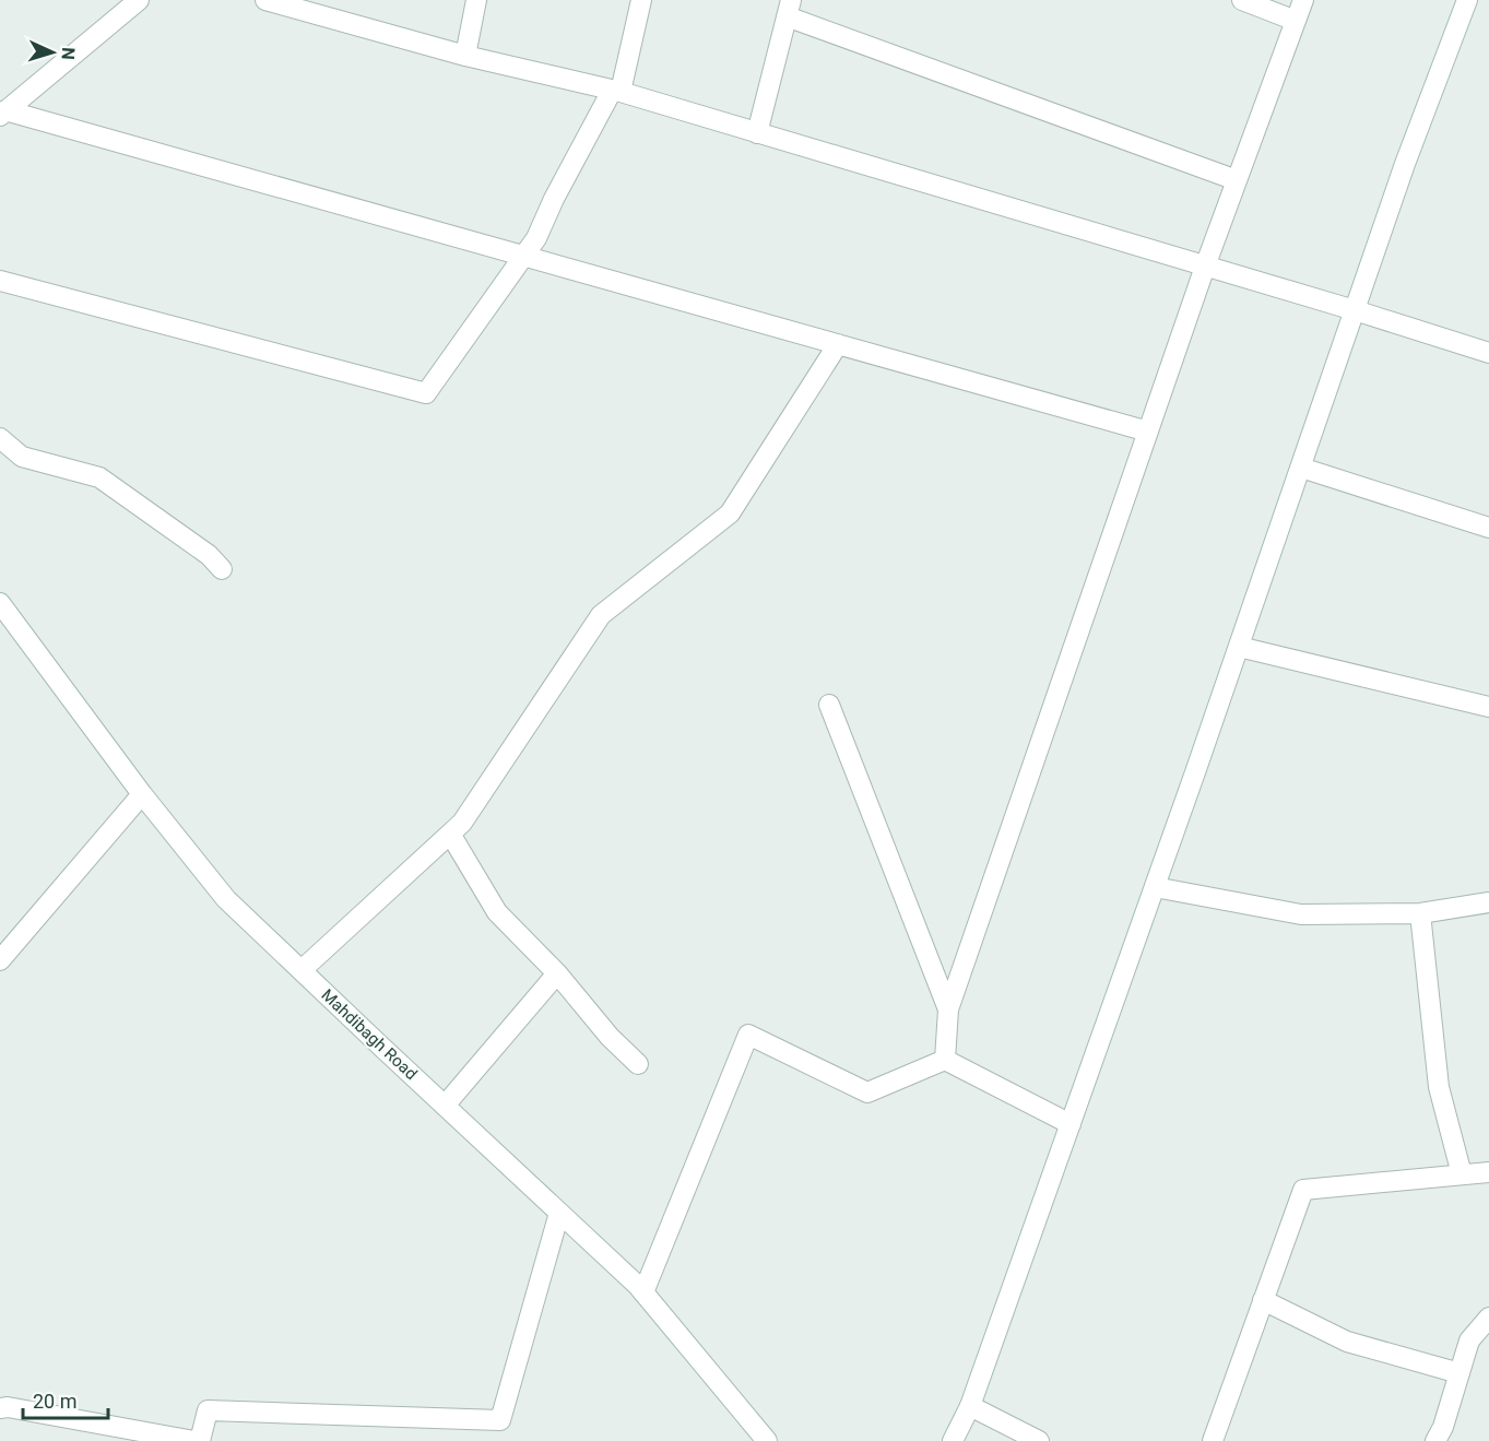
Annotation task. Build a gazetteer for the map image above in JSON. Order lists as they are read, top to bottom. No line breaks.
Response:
{"streets":{"street":["Mahdibagh Road"]},"scale_bar":"20 m","north":"right"}
